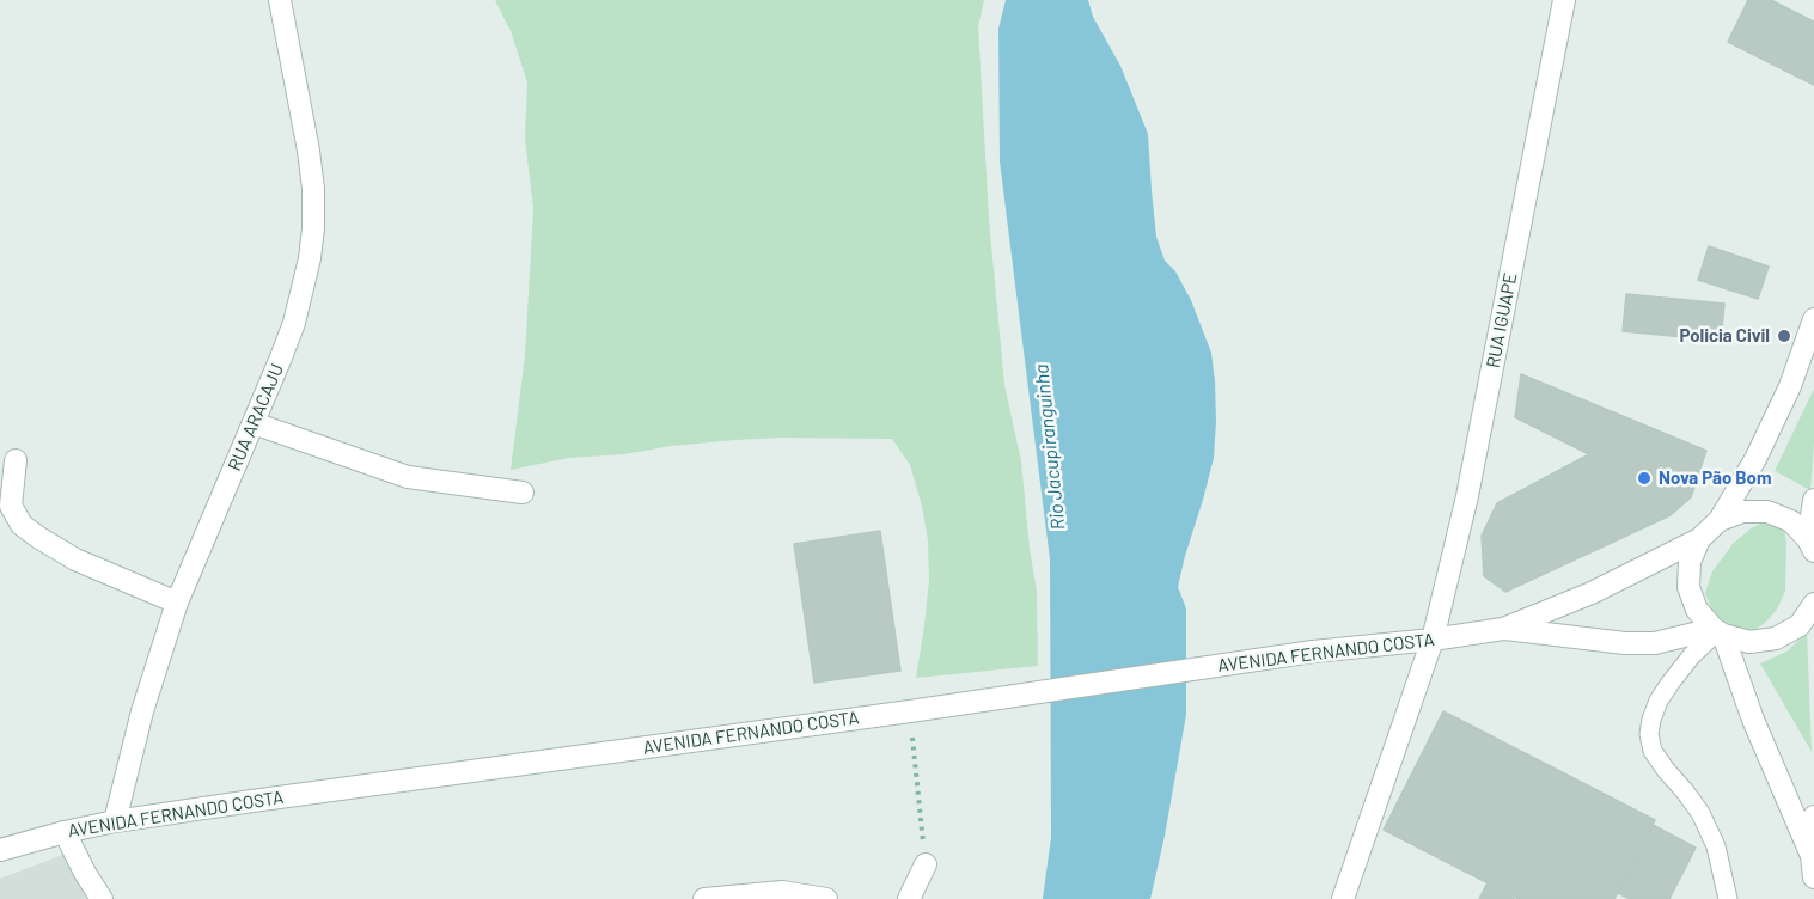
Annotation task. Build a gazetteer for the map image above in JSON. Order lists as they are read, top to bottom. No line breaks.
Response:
{"streets":{"street":["RUA IGUAPE","RUA ARACAJU","AVENIDA FERNANDO COSTA"]},"crossings":[["RUA IGUAPE","AVENIDA FERNANDO COSTA"],["RUA ARACAJU","AVENIDA FERNANDO COSTA"]],"water":["Rio Jacupiranguinha"],"places":["Policia Civil","Nova Pão Bom"]}
